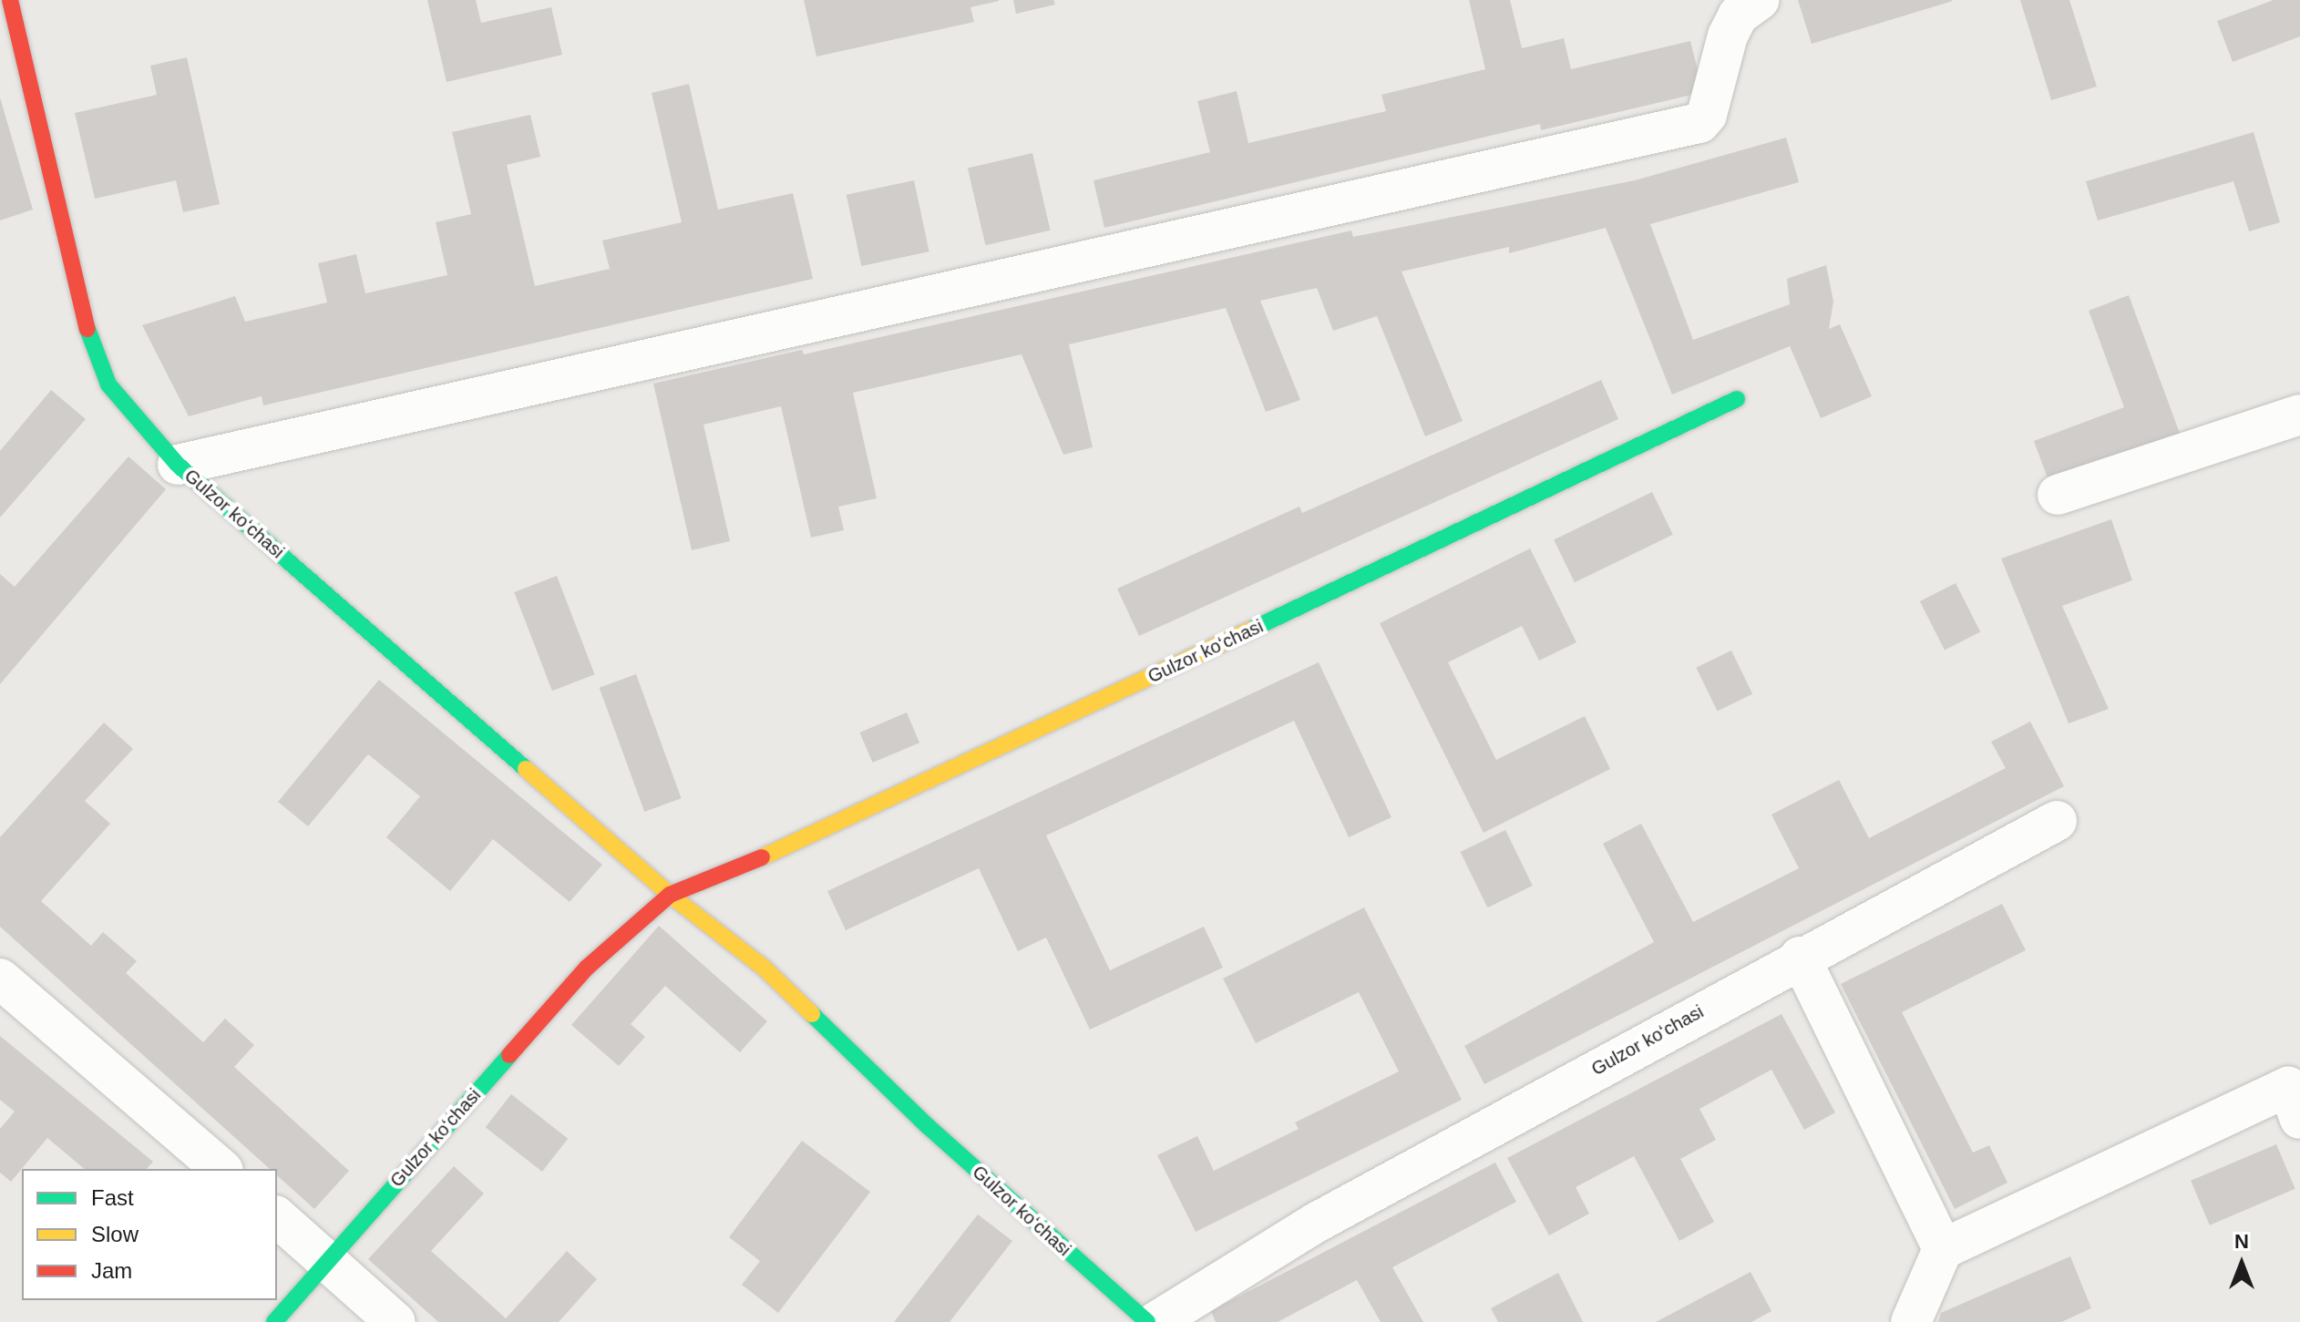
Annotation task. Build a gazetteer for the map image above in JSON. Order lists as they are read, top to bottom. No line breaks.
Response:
{"streets":{"street":["Gulzor koʻchasi"]},"legend":["Fast","Slow","Jam"],"north":"top"}
